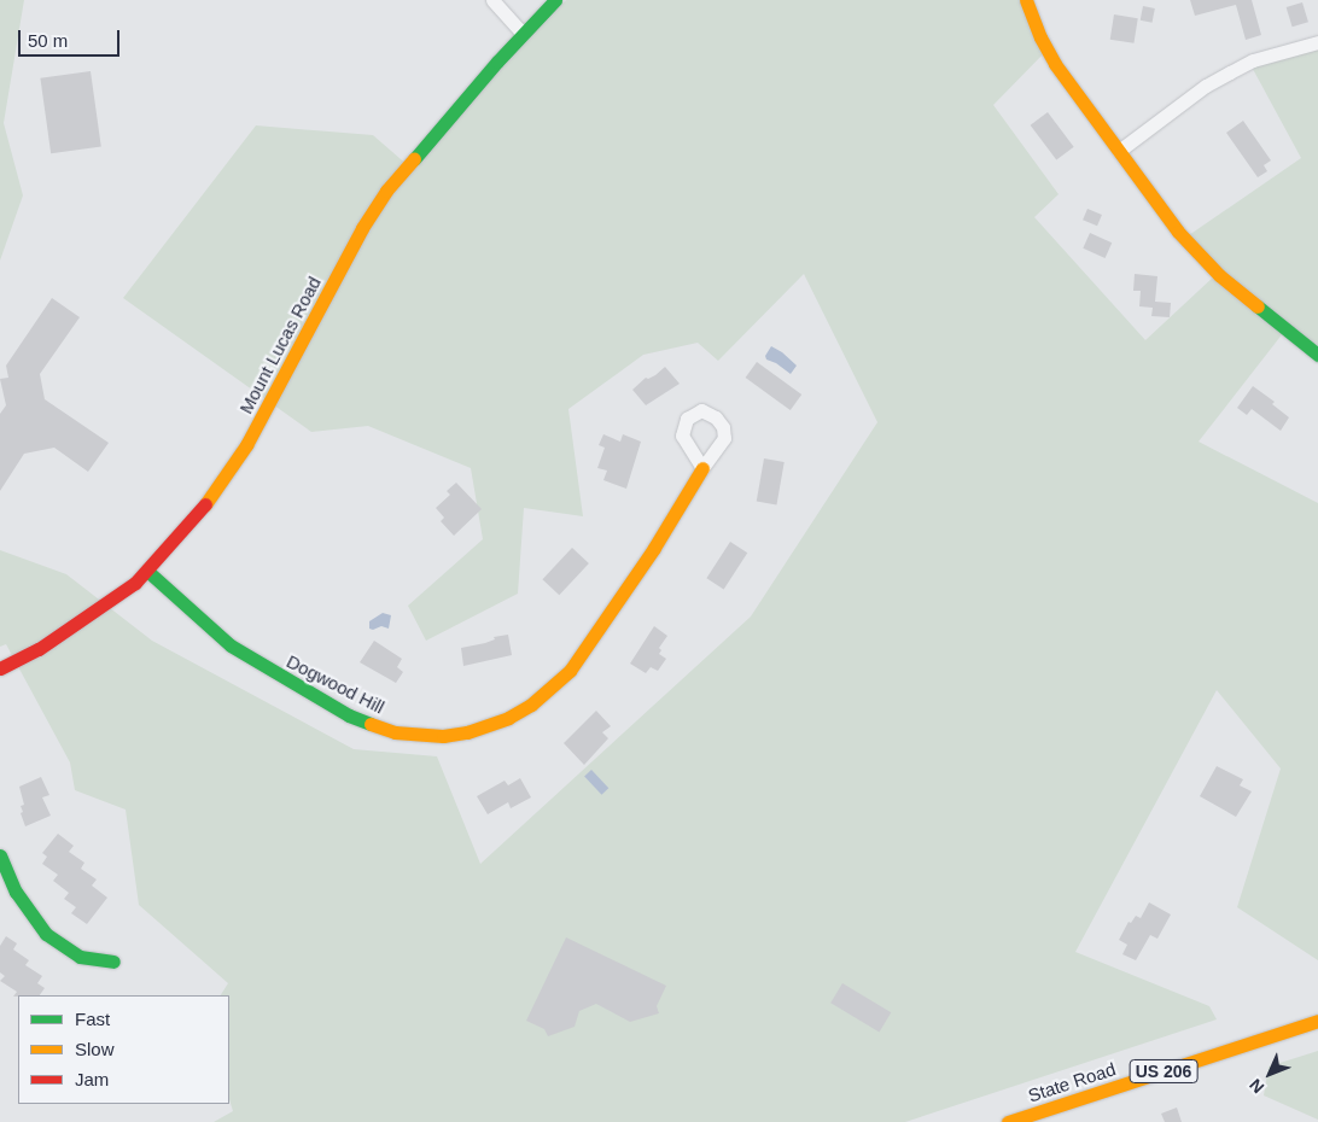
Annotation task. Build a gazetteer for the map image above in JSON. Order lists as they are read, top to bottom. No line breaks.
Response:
{"streets":{"main road":["Mount Lucas Road","Dogwood Hill","US 206","State Road"]},"crossings":[["Mount Lucas Road","Dogwood Hill"]],"legend":["Fast","Slow","Jam"],"scale_bar":"50 m","north":"bottom left"}
